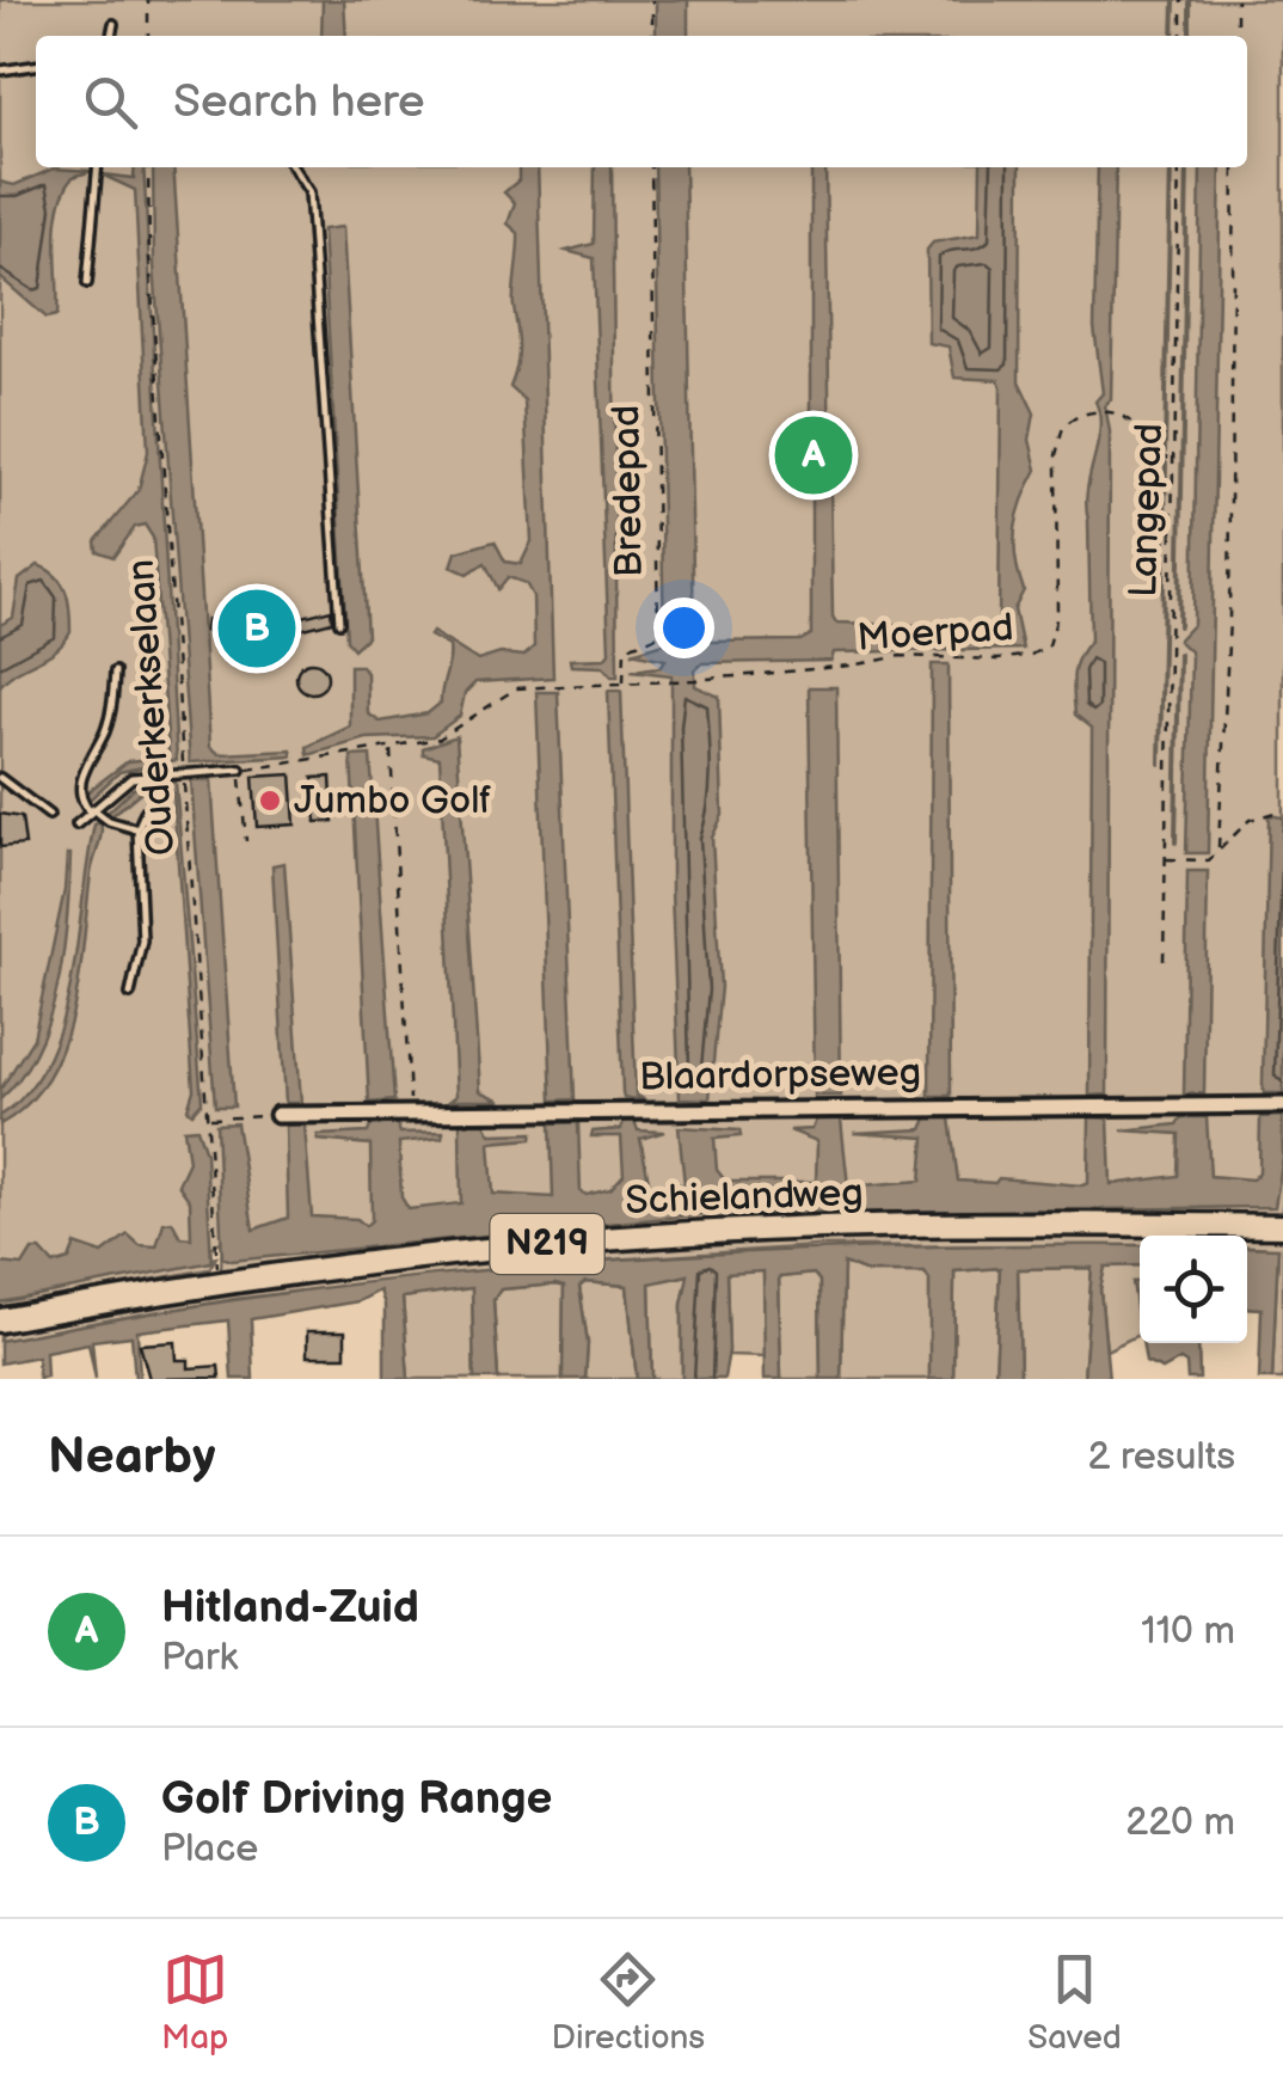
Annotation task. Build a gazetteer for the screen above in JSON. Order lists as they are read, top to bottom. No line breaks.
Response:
{"streets":{"main road":["Schielandweg","N219"],"street":["Blaardorpseweg"],"path":["Bredepad","Langepad","Moerpad","Ouderkerkselaan"]},"crossings":[["Bredepad","Moerpad"],["Langepad","Moerpad"]],"places":["Jumbo Golf"],"page":{"search":"Search here","pins":["A","B"],"heading":["Nearby","2 results"],"list":[{"mark":"A","name":"Hitland-Zuid","note":"Park","value":"110 m"},{"mark":"B","name":"Golf Driving Range","note":"Place","value":"220 m"}],"nav":["Map","Directions","Saved"]}}
